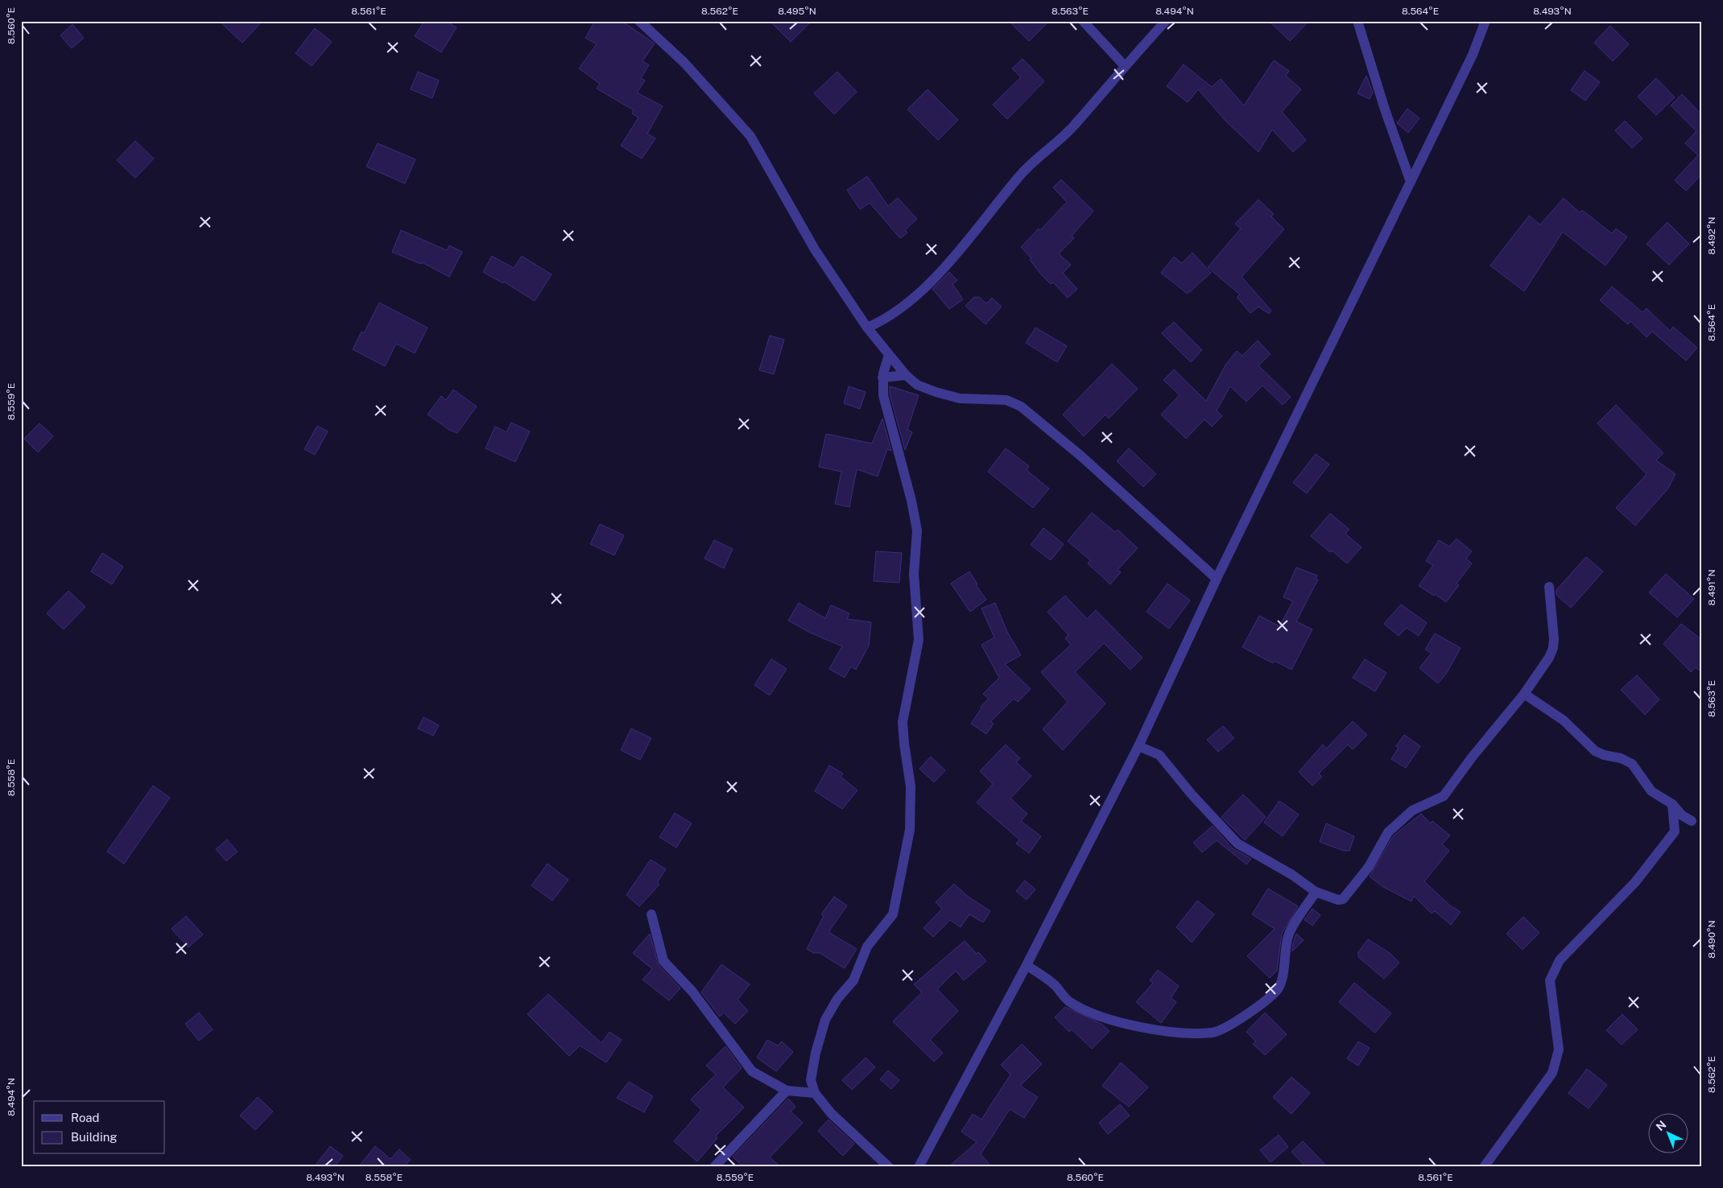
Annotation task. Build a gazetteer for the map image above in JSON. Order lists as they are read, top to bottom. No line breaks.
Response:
{"legend":["Road","Building"],"north":"top left","coordinates":["8.561°E","8.562°E","8.495°N","8.563°E","8.494°N","8.564°E","8.493°N","8.560°E","8.492°N","8.559°E","8.491°N","8.558°E","8.490°N"]}
